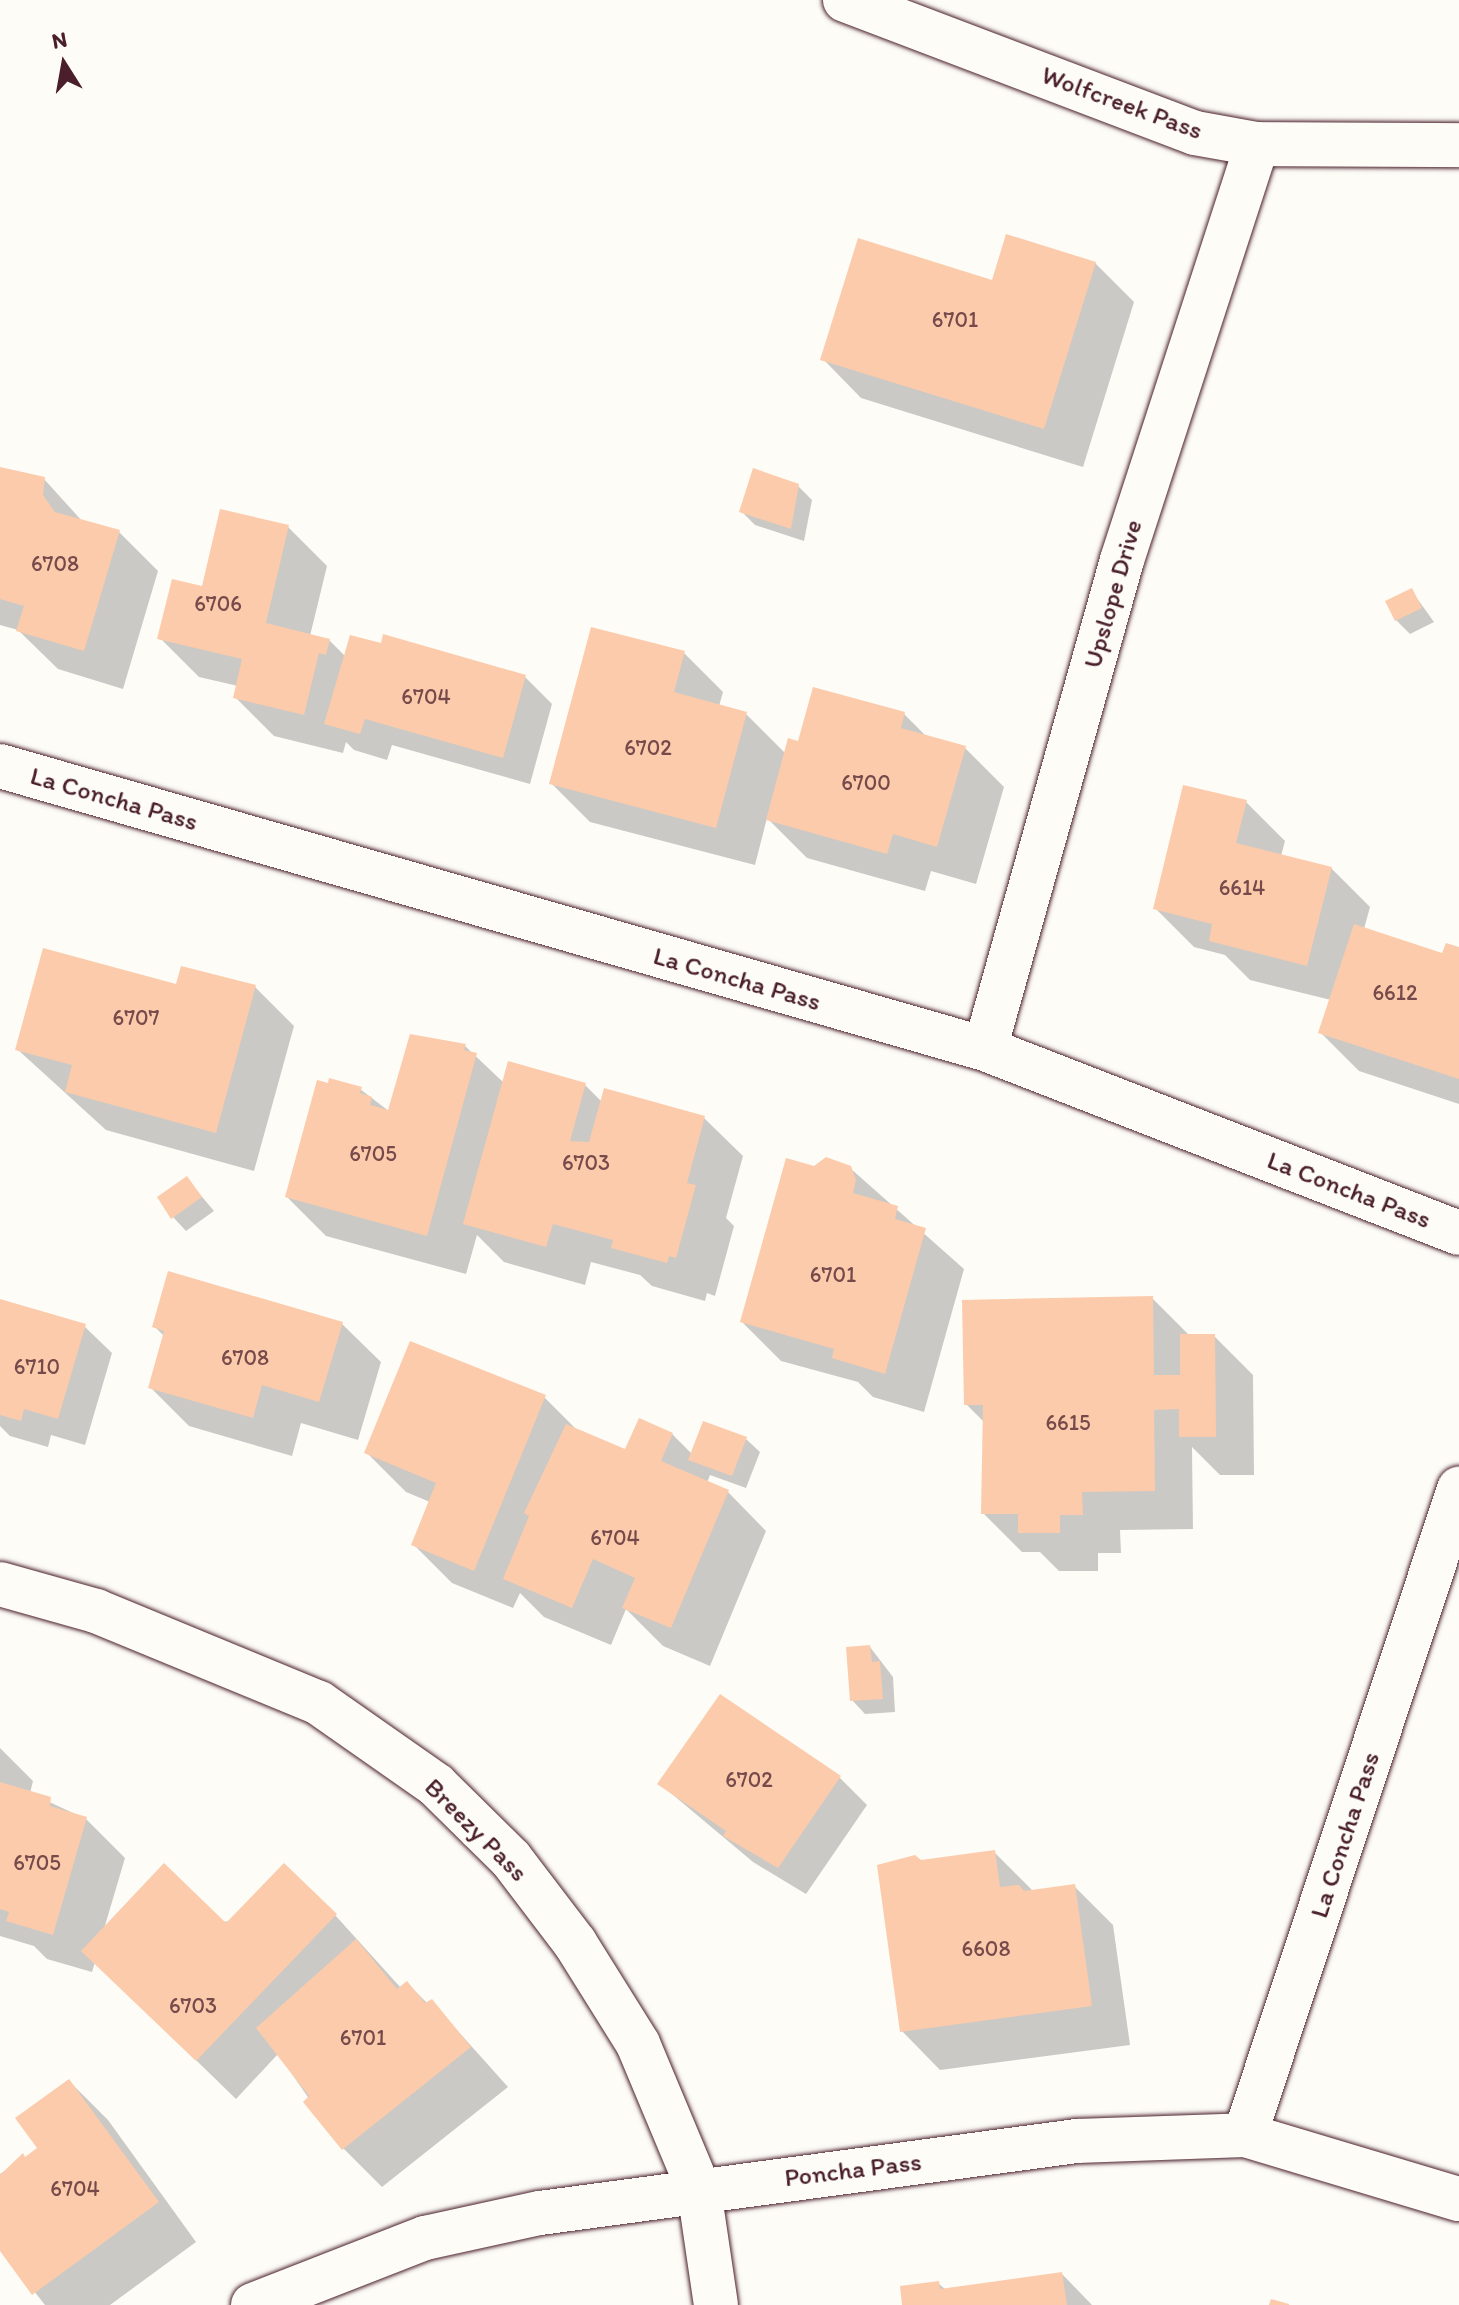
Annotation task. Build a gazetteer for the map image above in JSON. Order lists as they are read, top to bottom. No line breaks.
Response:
{"streets":{"street":["Wolfcreek Pass","Upslope Drive","La Concha Pass","Breezy Pass","Poncha Pass"]},"crossings":[["Wolfcreek Pass","Upslope Drive"],["Upslope Drive","La Concha Pass"],["La Concha Pass","Poncha Pass"],["Breezy Pass","Poncha Pass"]],"house_numbers":["6701","6708","6706","6704","6702","6700","6614","6612","6707","6705","6703","6701","6708","6710","6615","6704","6702","6705","6608","6703","6701","6704"],"north":"top"}
